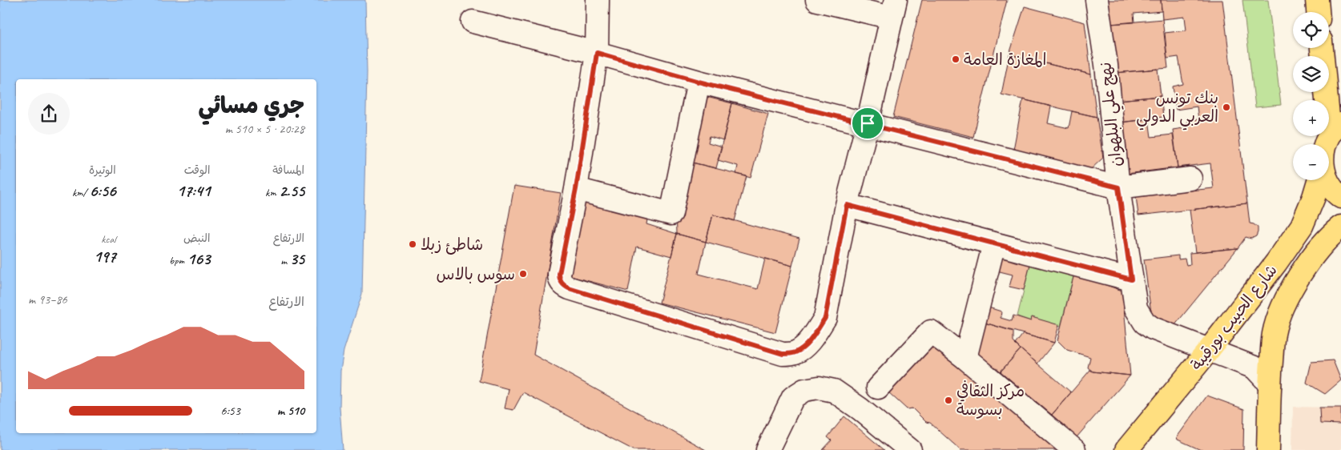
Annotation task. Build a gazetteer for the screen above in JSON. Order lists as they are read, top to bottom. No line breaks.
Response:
{"streets":{"main road":["شارع الحبيب بورقيبة"],"street":["نهج علي البلهوان"]},"crossings":[["نهج علي البلهوان","شارع الحبيب بورقيبة"]],"places":["المغازة العامة","بنك تونس العربي الدولي","شاطئ زبلا","سوس بالاس","مركز الثقافي بسوسة"],"page":{"map_buttons":["+","−"],"heading":["جري مسائي","20:28 · 5 × 510 m"],"stats":[["المسافة","2.55 km"],["الوقت","17:41"],["الوتيرة","6:56 /km"],["الارتفاع","35 m"],["النبض","163 bpm"],["kcal","197"]],"chart":["الارتفاع","86–93 m"],"list":[{"name":"510 m","note":"6:53"}]}}
